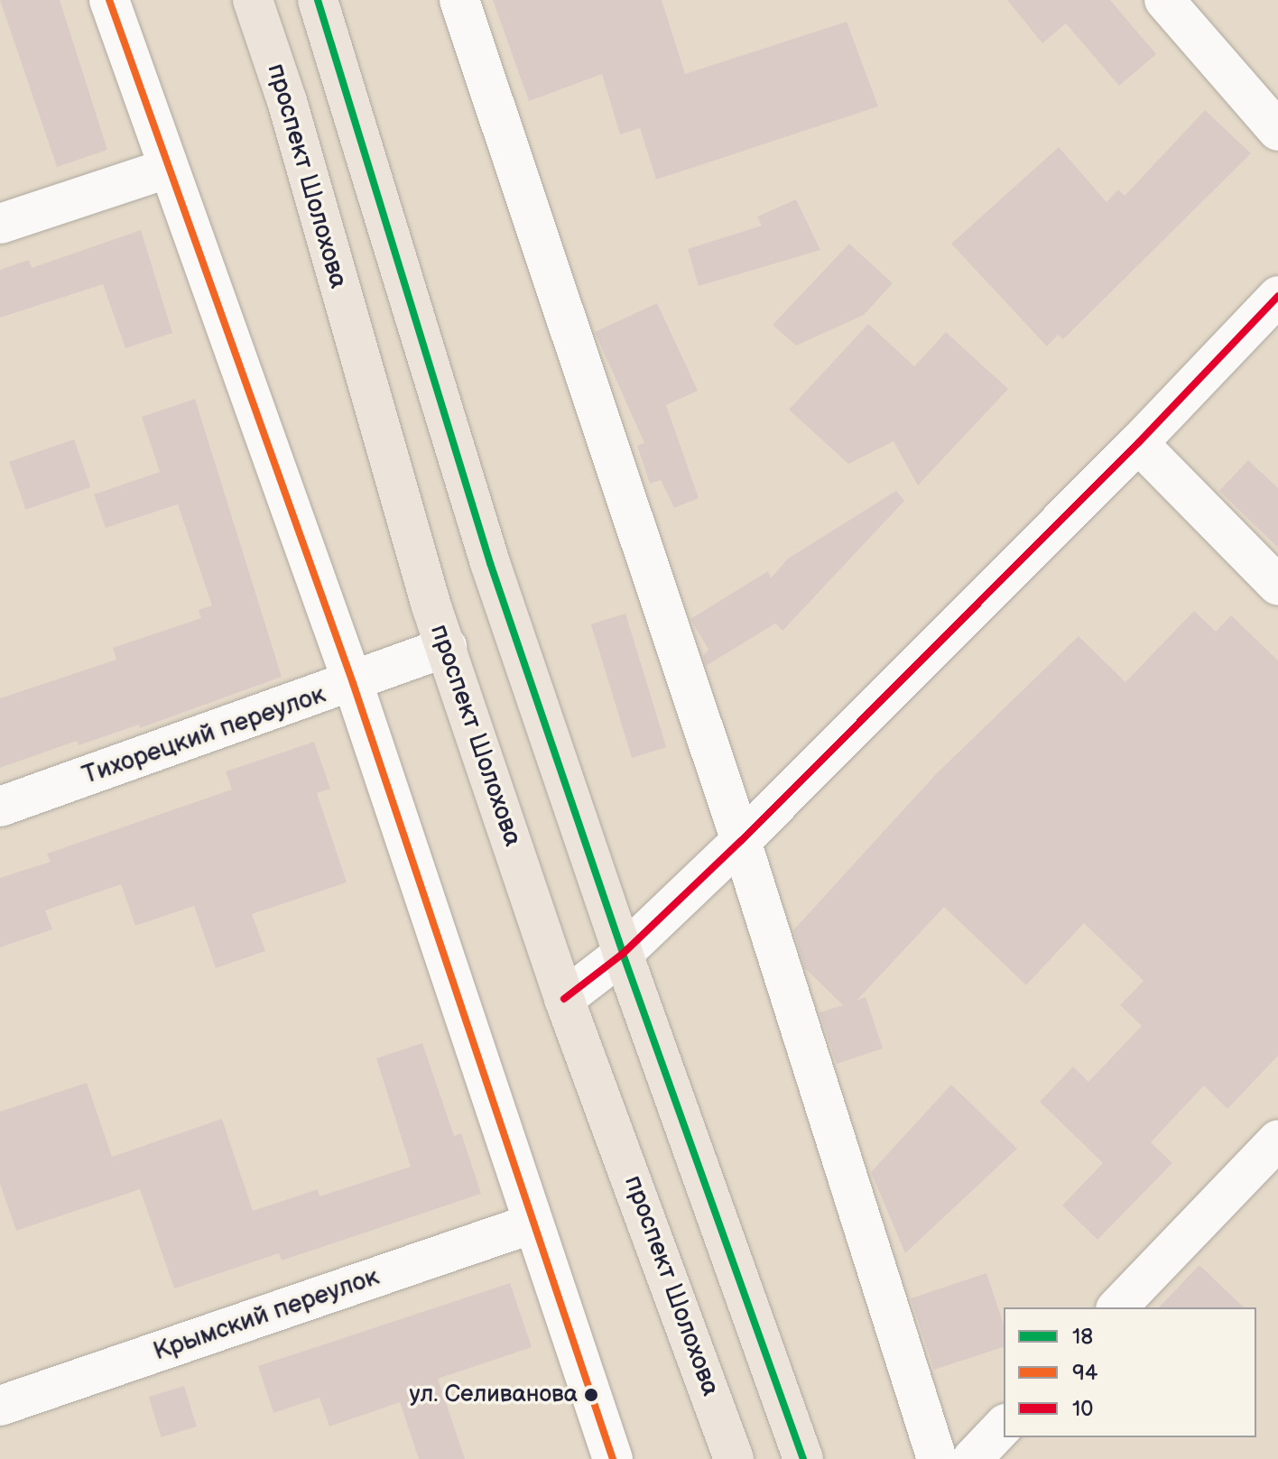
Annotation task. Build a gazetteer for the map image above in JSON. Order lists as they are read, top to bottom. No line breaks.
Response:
{"streets":{"main road":["проспект Шолохова"],"street":["Тихорецкий переулок","Крымский переулок"]},"crossings":[["проспект Шолохова","Тихорецкий переулок"]],"places":["ул. Селиванова"],"lines":["transit line 18","transit line 94","transit line 10"],"legend":["18","94","10"]}
